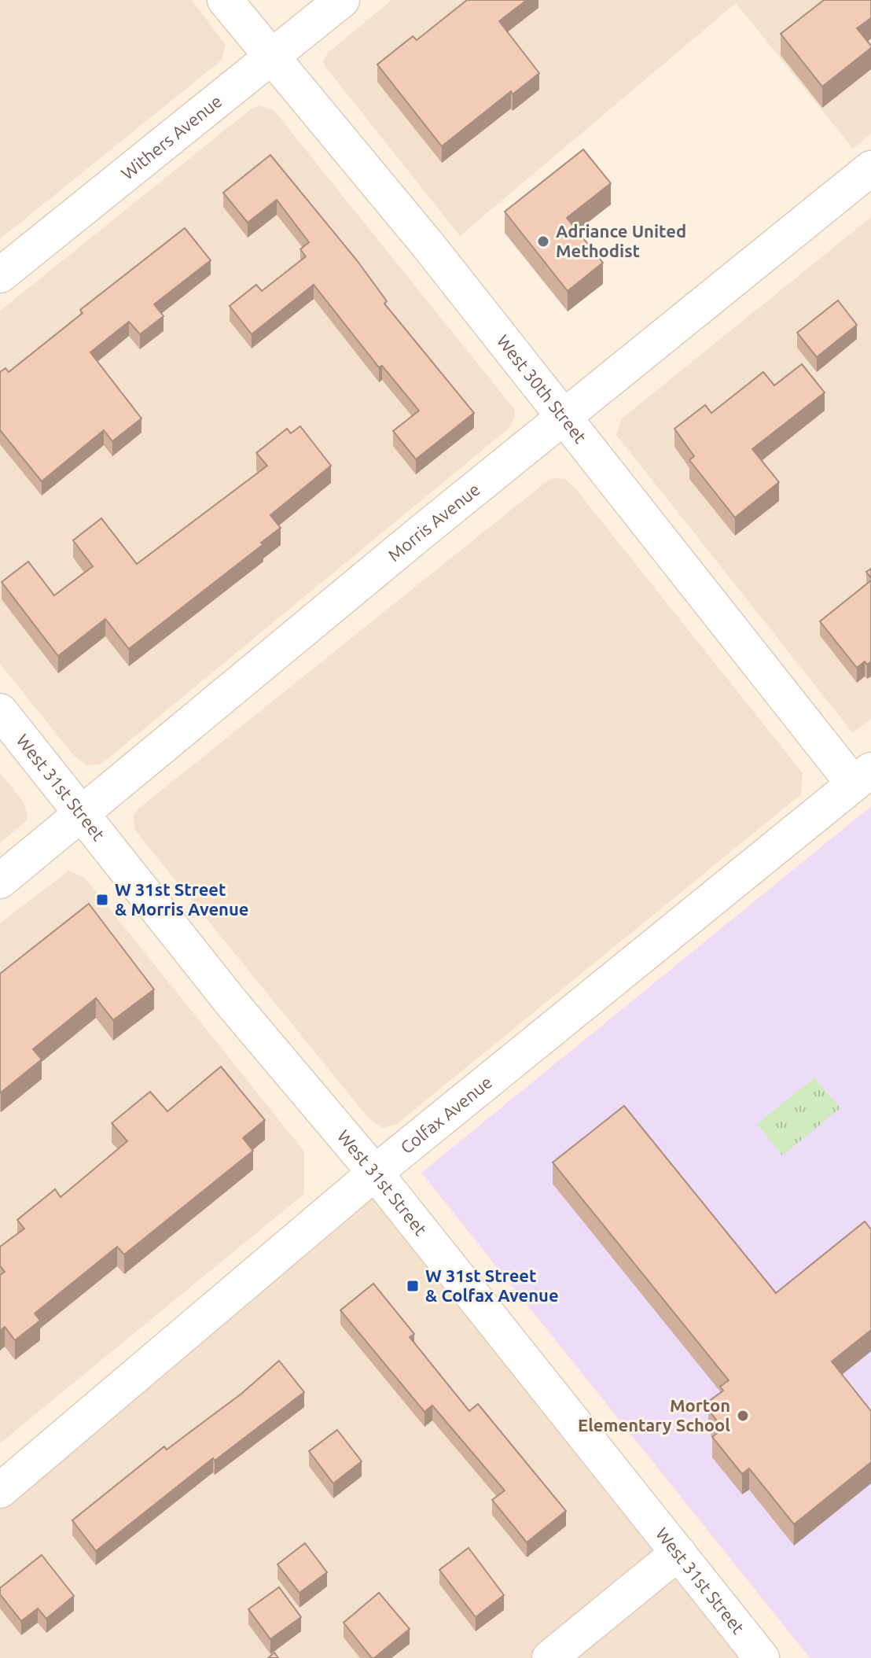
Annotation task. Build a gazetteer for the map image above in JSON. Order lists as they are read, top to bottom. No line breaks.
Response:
{"streets":{"street":["Withers Avenue","West 30th Street","Morris Avenue","West 31st Street","Colfax Avenue"]},"crossings":[["Withers Avenue","West 30th Street"],["West 30th Street","Morris Avenue"],["West 30th Street","Colfax Avenue"],["Morris Avenue","West 31st Street"],["West 31st Street","Colfax Avenue"]],"places":{"other":["Adriance United Methodist","Morton Elementary School"],"transit":["W 31st Street & Morris Avenue","W 31st Street & Colfax Avenue"]}}
